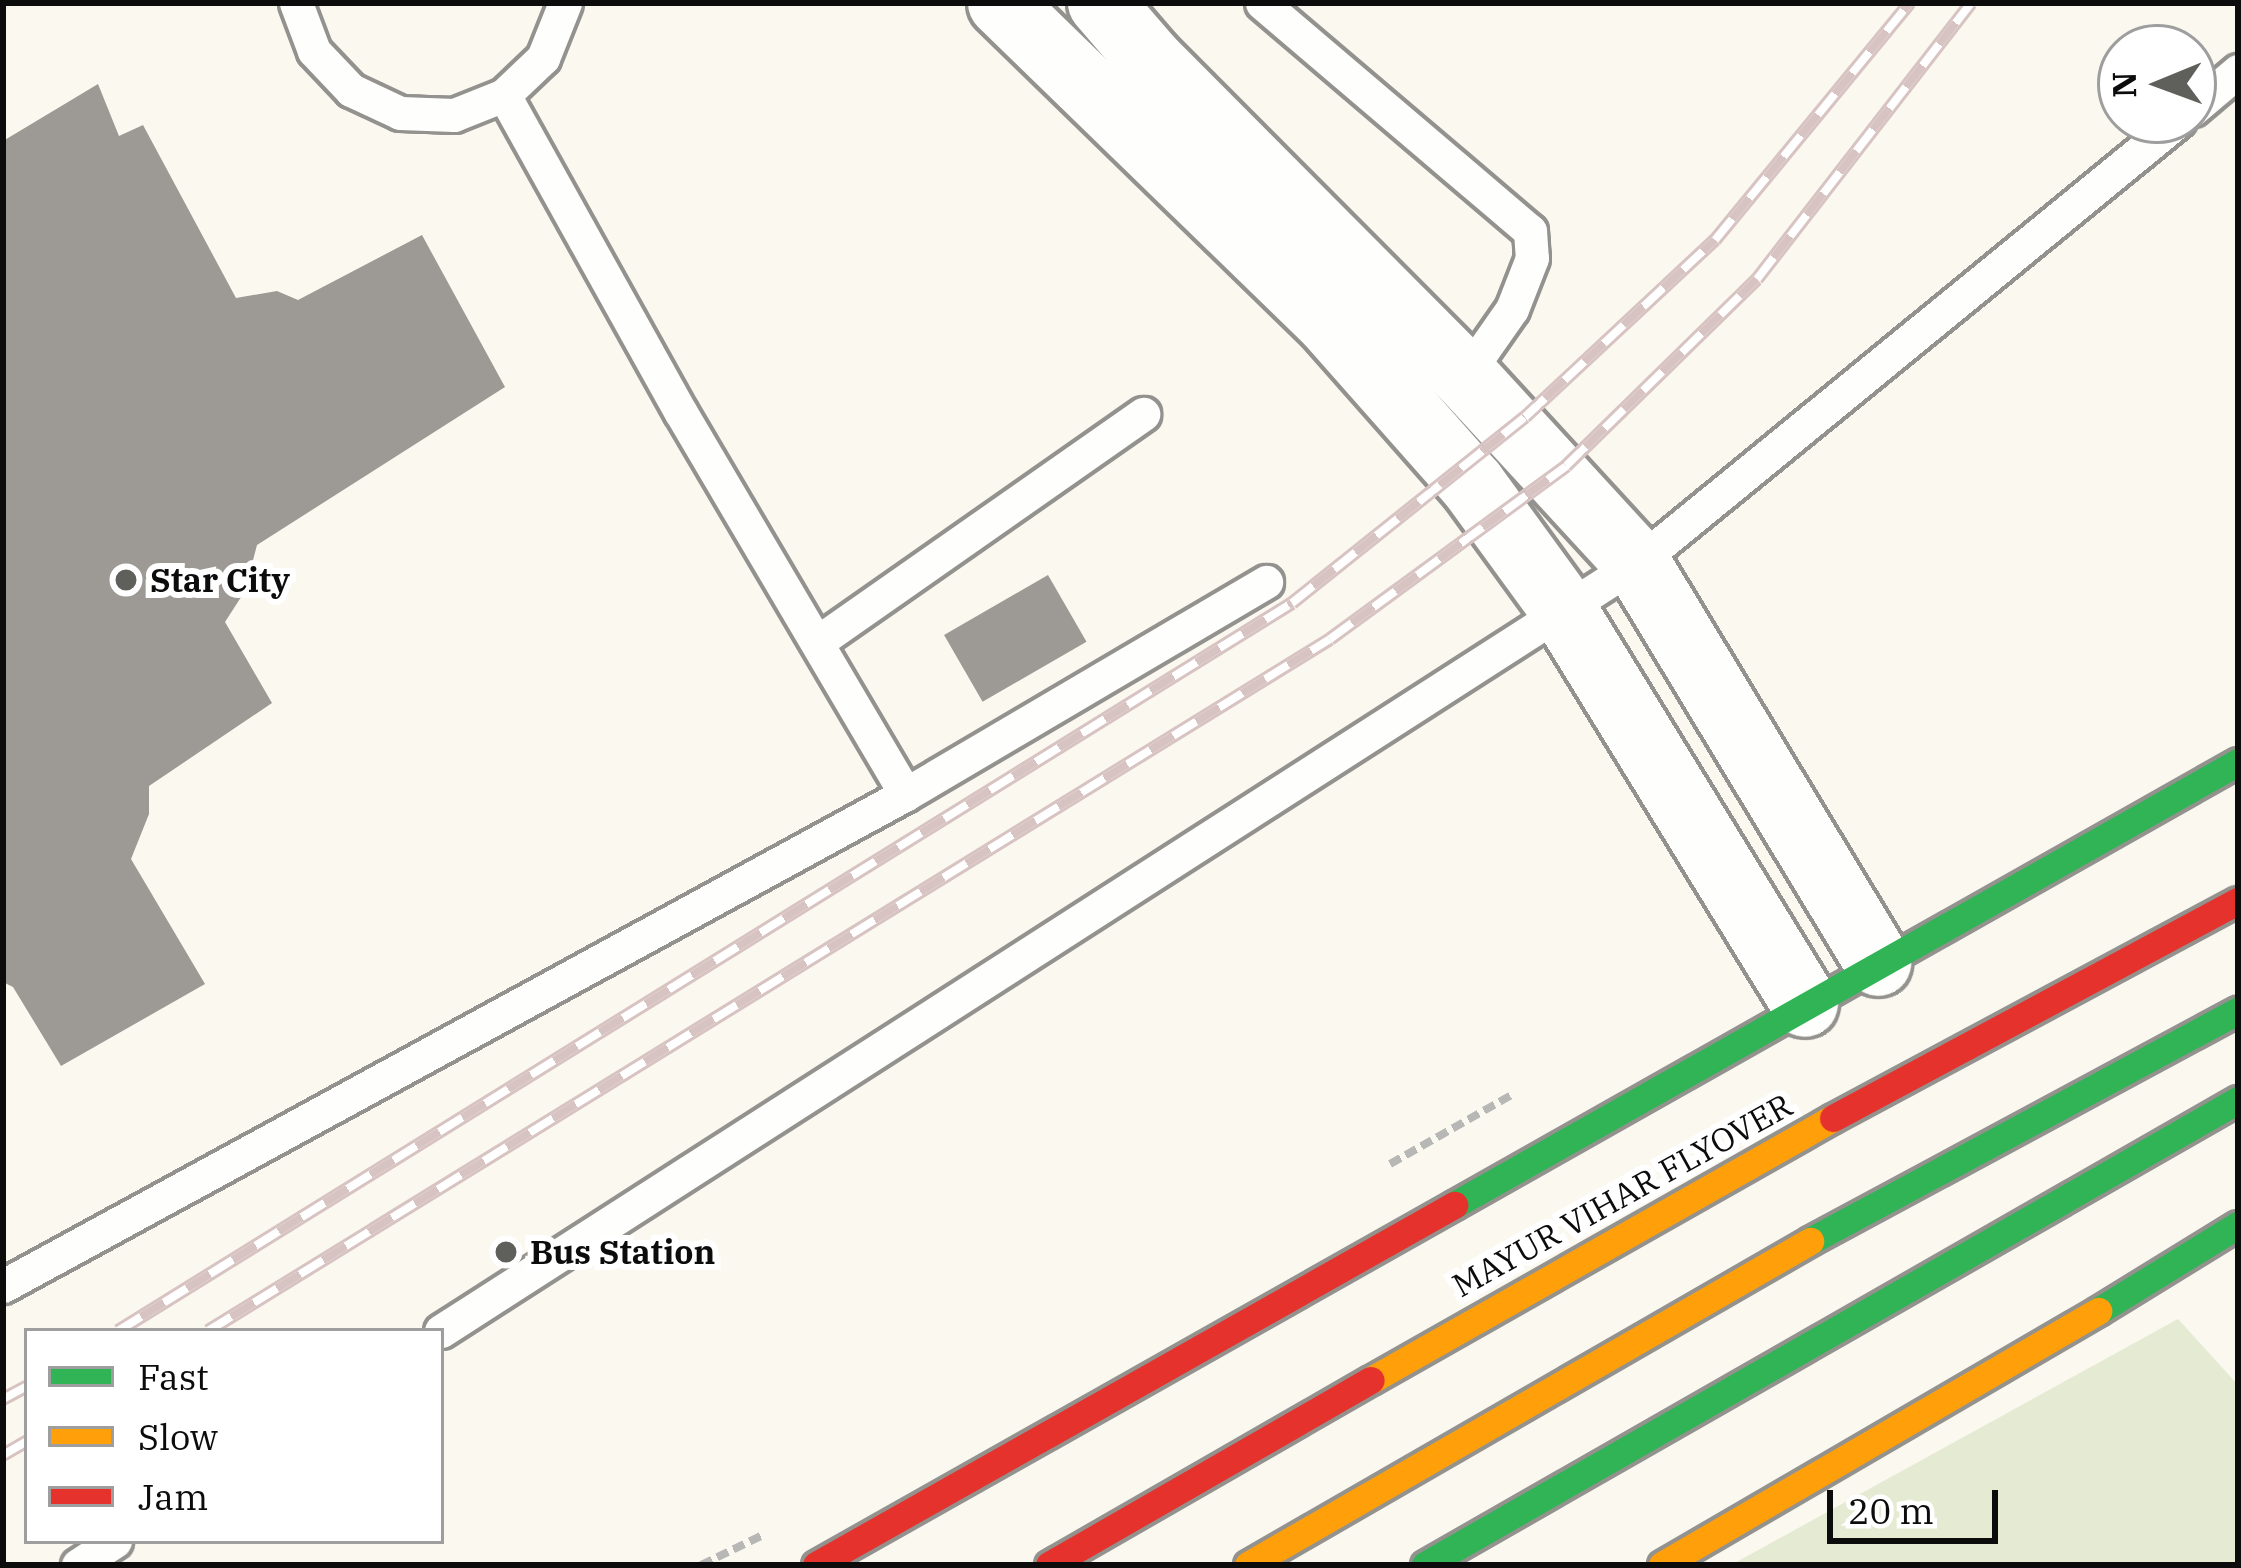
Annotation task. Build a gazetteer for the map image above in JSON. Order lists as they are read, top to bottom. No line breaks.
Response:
{"streets":{"main road":["MAYUR VIHAR FLYOVER"]},"places":["Star City","Bus Station"],"legend":["Fast","Slow","Jam"],"scale_bar":"20 m","north":"left"}
